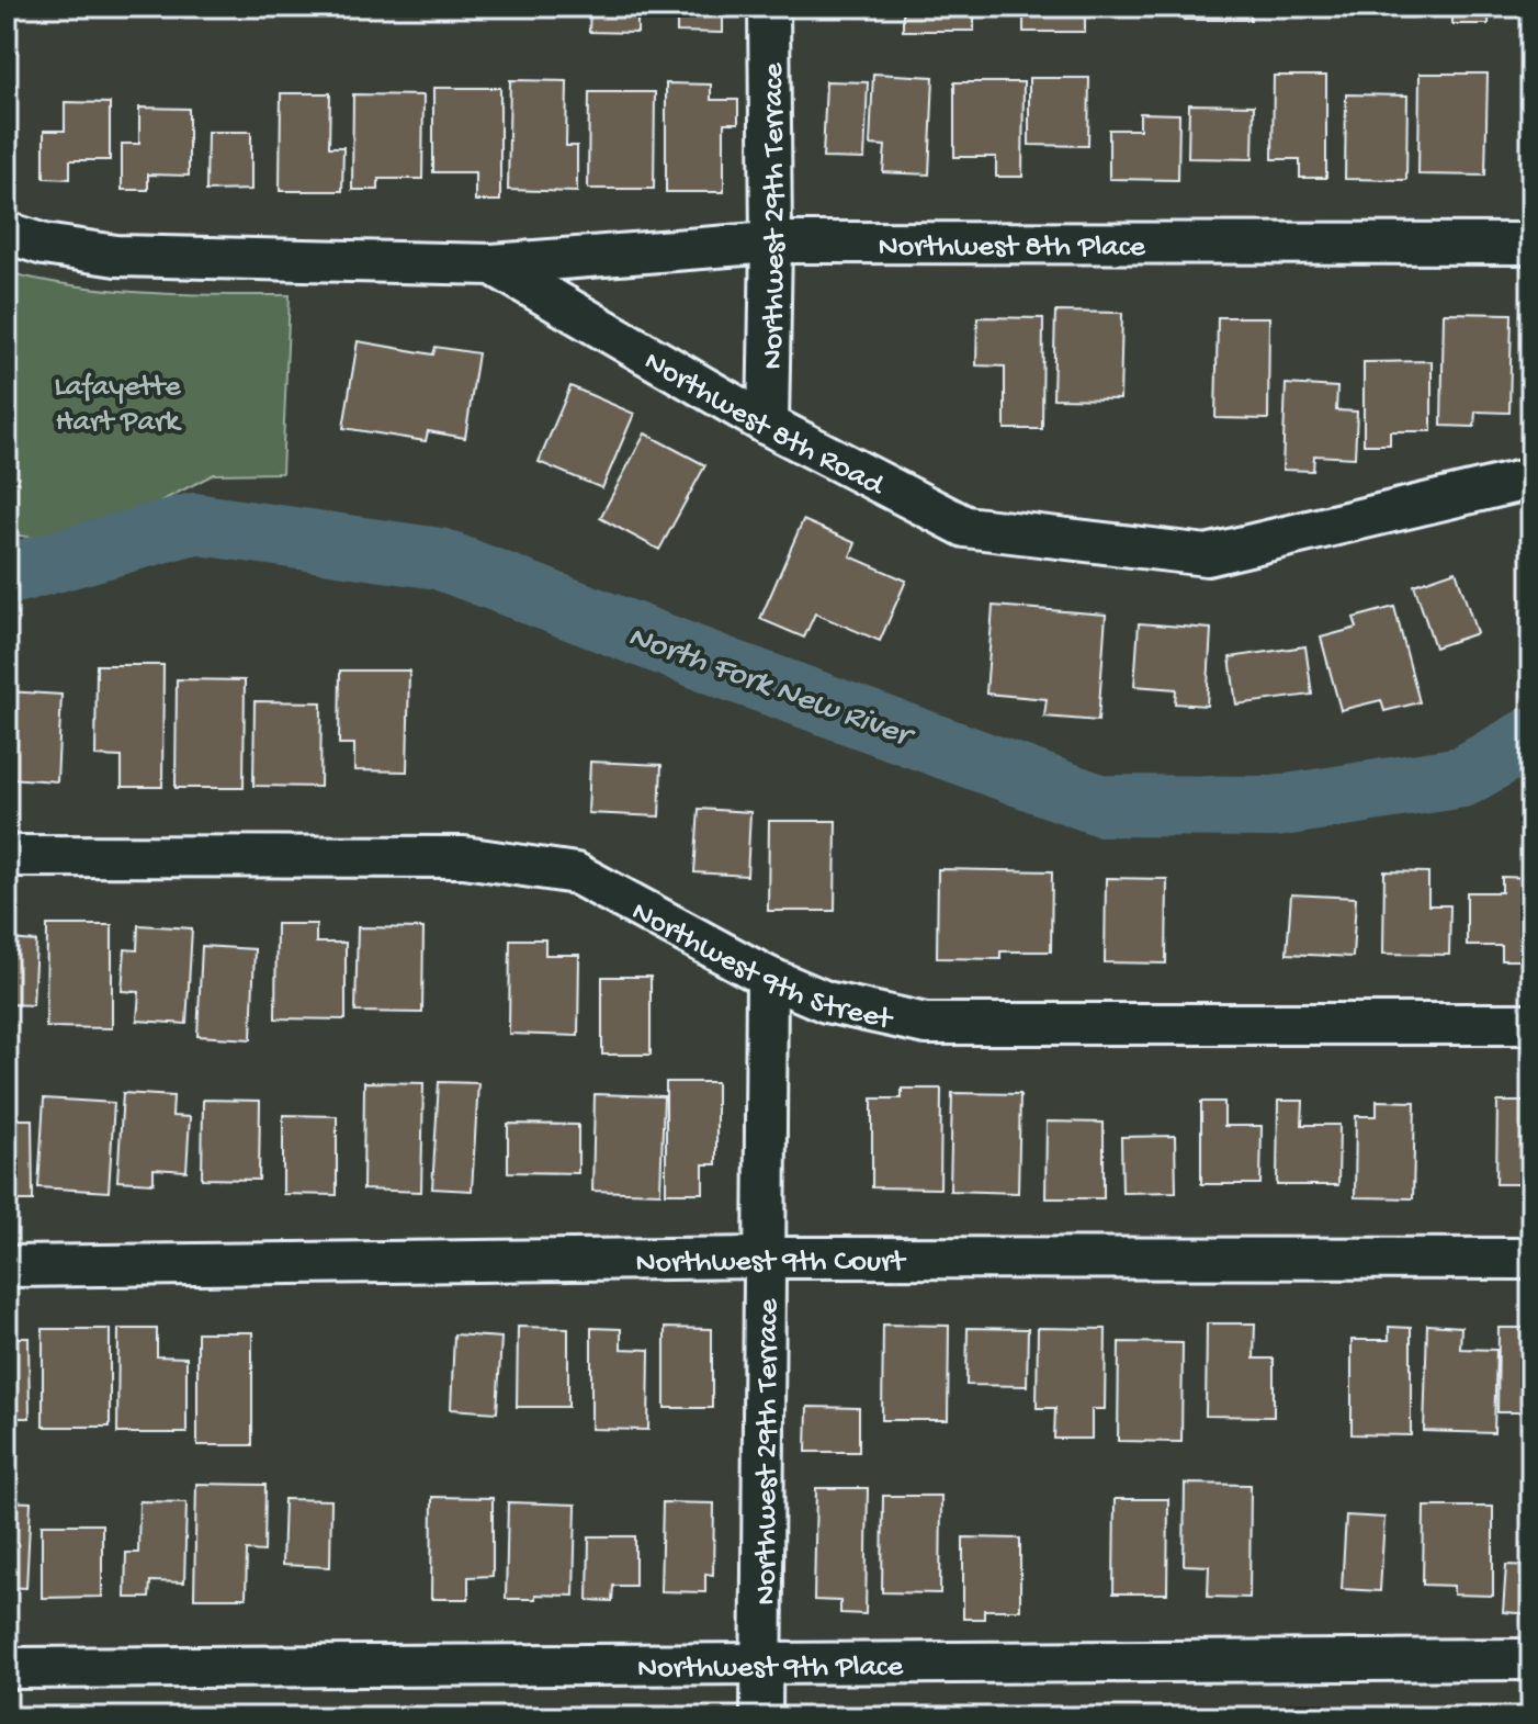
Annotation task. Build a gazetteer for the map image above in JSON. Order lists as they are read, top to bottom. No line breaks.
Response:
{"streets":{"street":["Northwest 29th Terrace","Northwest 8th Place","Northwest 8th Road","Northwest 9th Street","Northwest 9th Court","Northwest 9th Place"]},"crossings":[["Northwest 29th Terrace","Northwest 8th Place"],["Northwest 29th Terrace","Northwest 8th Road"],["Northwest 29th Terrace","Northwest 9th Street"],["Northwest 29th Terrace","Northwest 9th Court"],["Northwest 29th Terrace","Northwest 9th Place"],["Northwest 8th Place","Northwest 8th Road"]],"water":["North Fork New River"],"parks":["Lafayette Hart Park"]}
